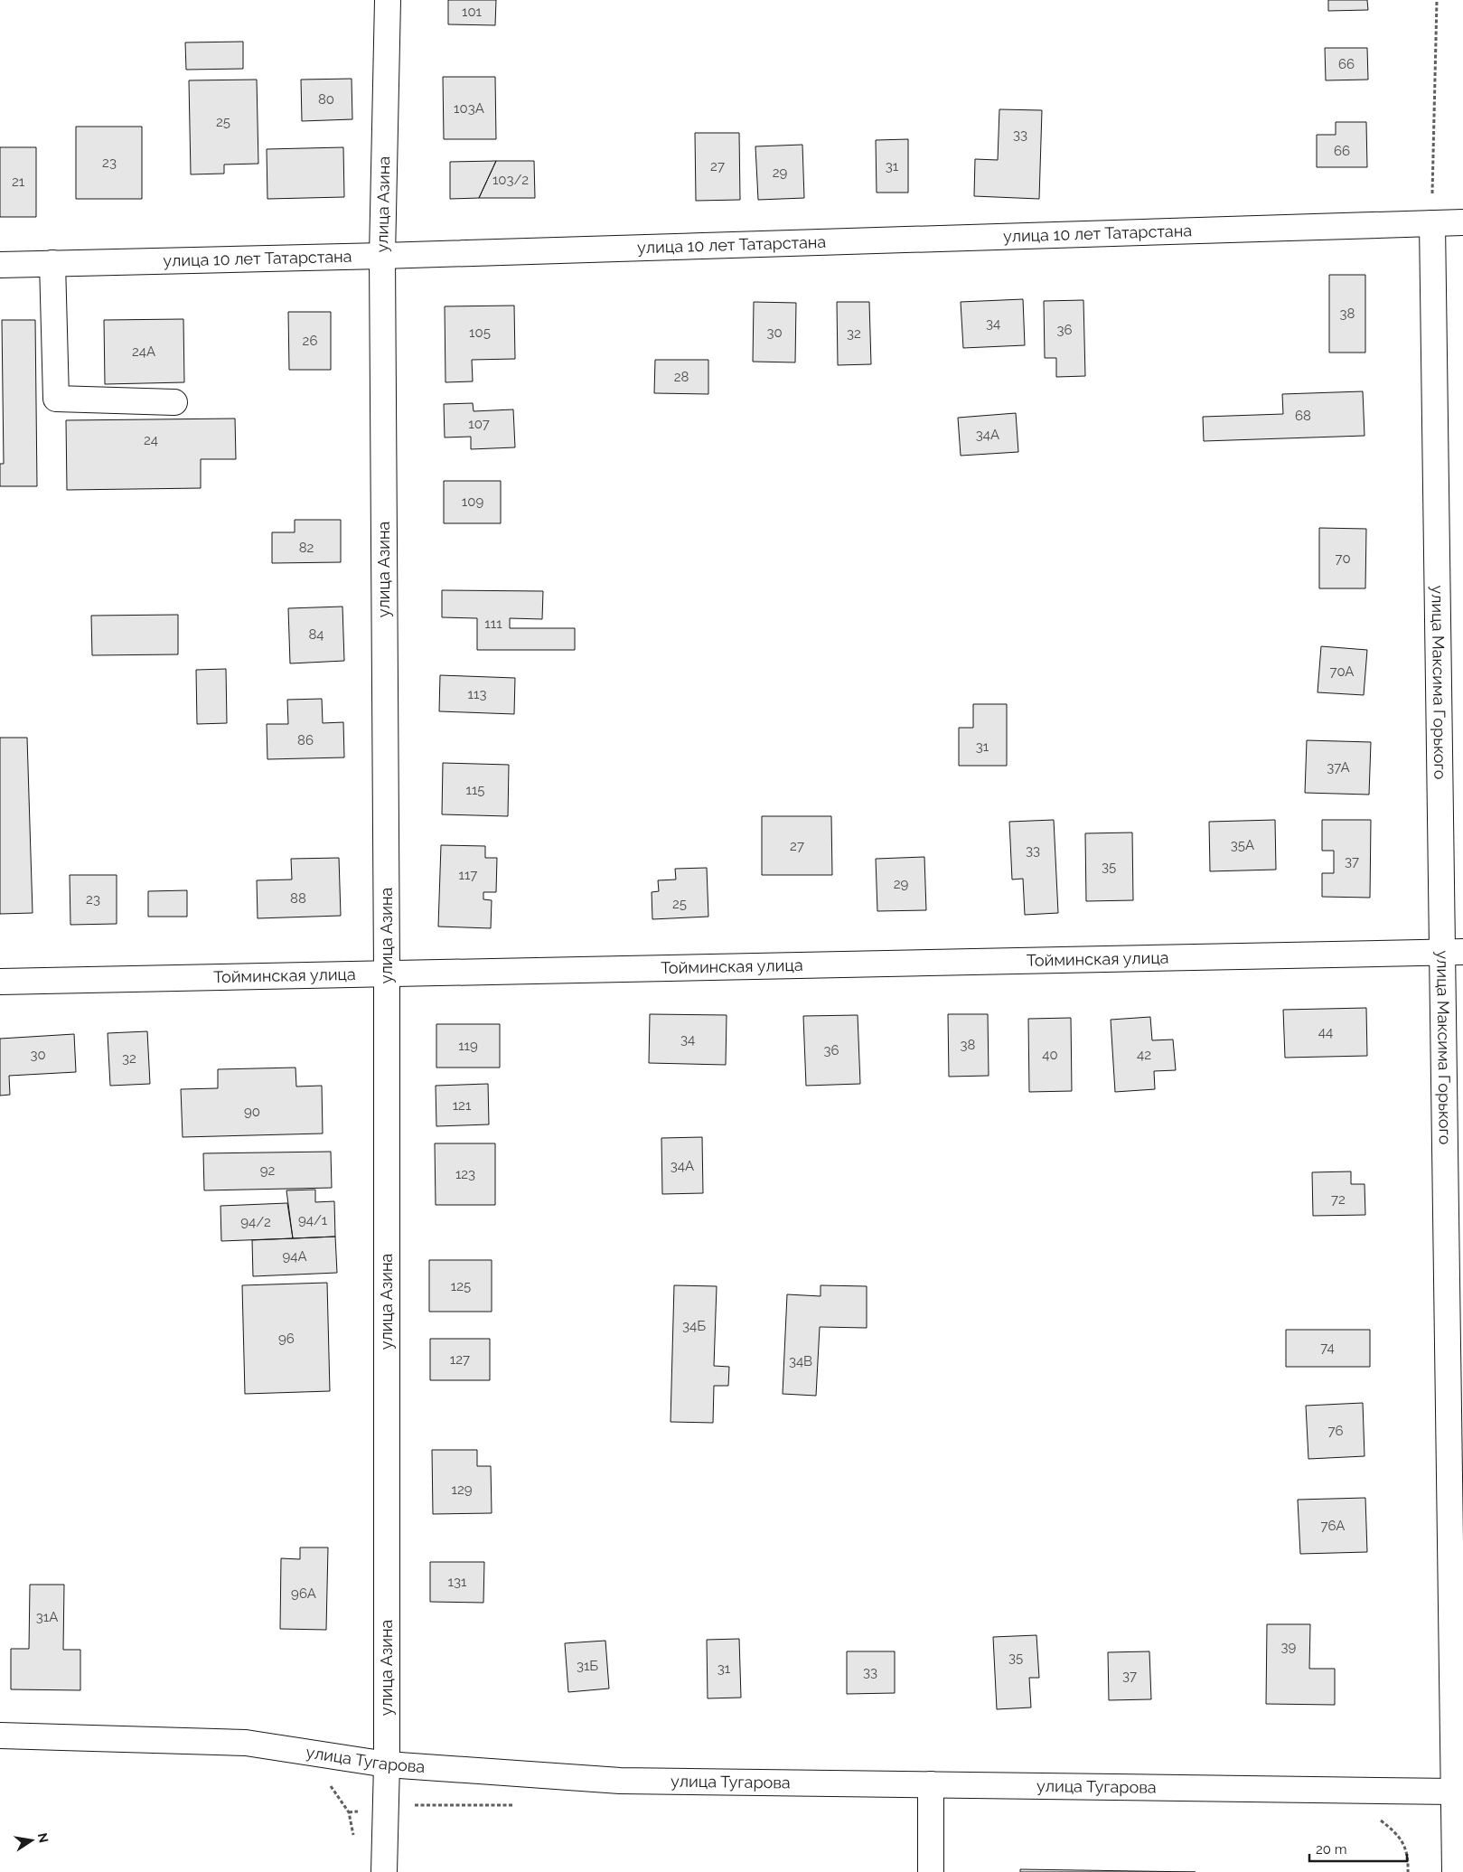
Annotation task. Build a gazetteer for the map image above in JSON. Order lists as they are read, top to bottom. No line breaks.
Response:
{"streets":{"street":["улица Азина","улица 10 лет Татарстана","улица Максима Горького","Тойминская улица","улица Тугарова"]},"crossings":[["улица Азина","улица 10 лет Татарстана"],["улица Азина","Тойминская улица"],["улица Азина","улица Тугарова"],["улица 10 лет Татарстана","улица Максима Горького"],["улица Максима Горького","Тойминская улица"],["улица Максима Горького","улица Тугарова"]],"house_numbers":["101","66","80","103А","25","33","66","23","27","31","29","103/2","21","38","34","36","105","30","32","26","24А","28","68","107","34А","24","109","82","70","111","84","70А","113","86","31","37А","115","35А","27","33","37","35","117","29","88","23","25","44","34","38","119","36","30","40","42","32","121","90","34А","92","123","72","94/1","94/2","94А","125","34Б","96","74","127","34В","76","129","76А","131","96А","31А","39","35","31Б","31","33","37"],"scale_bar":"20 m","north":"right"}
